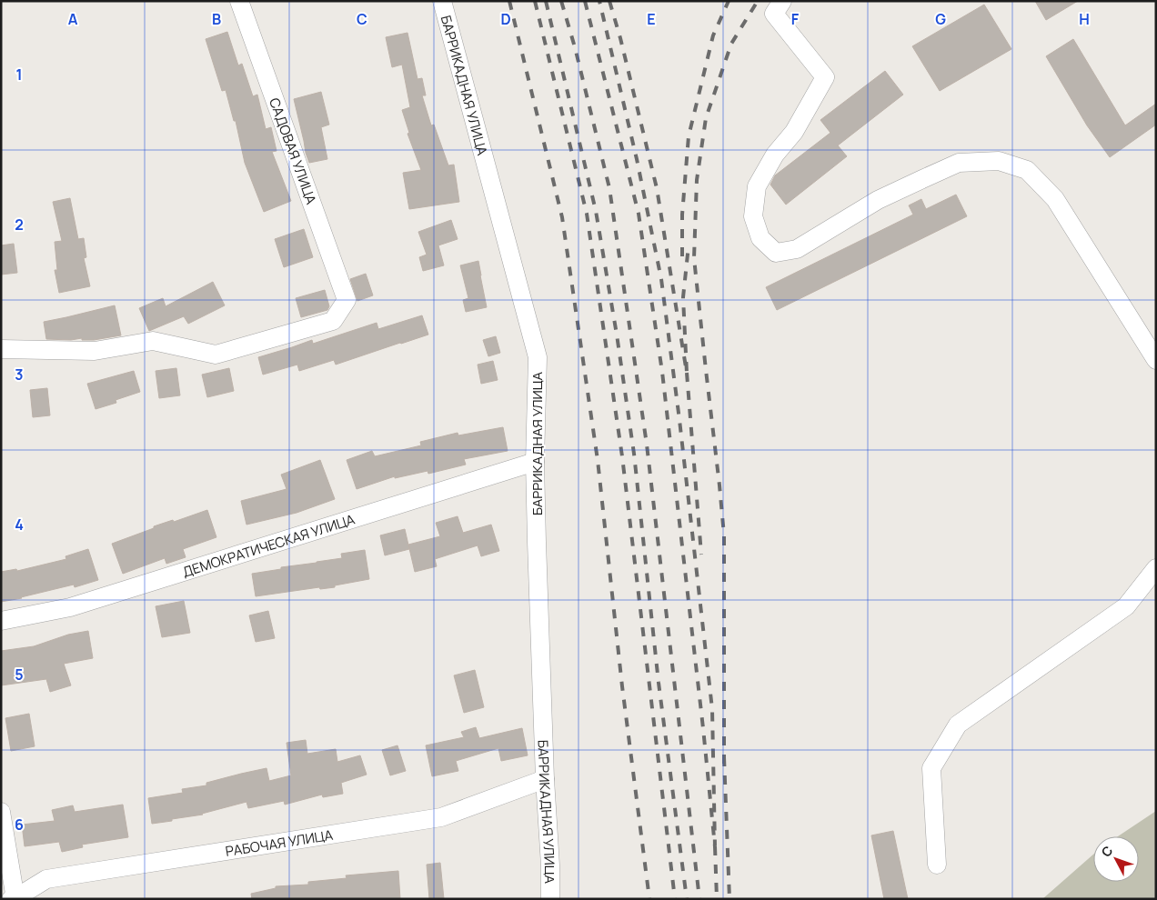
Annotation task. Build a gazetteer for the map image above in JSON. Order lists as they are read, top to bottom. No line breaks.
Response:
{"streets":{"street":["БАРРИКАДНАЯ УЛИЦА","САДОВАЯ УЛИЦА","ДЕМОКРАТИЧЕСКАЯ УЛИЦА","РАБОЧАЯ УЛИЦА"]},"crossings":[["БАРРИКАДНАЯ УЛИЦА","ДЕМОКРАТИЧЕСКАЯ УЛИЦА"],["БАРРИКАДНАЯ УЛИЦА","РАБОЧАЯ УЛИЦА"]],"north":"top left","grid":{"columns":["A","B","C","D","E","F","G","H"],"rows":["1","2","3","4","5","6"]}}
